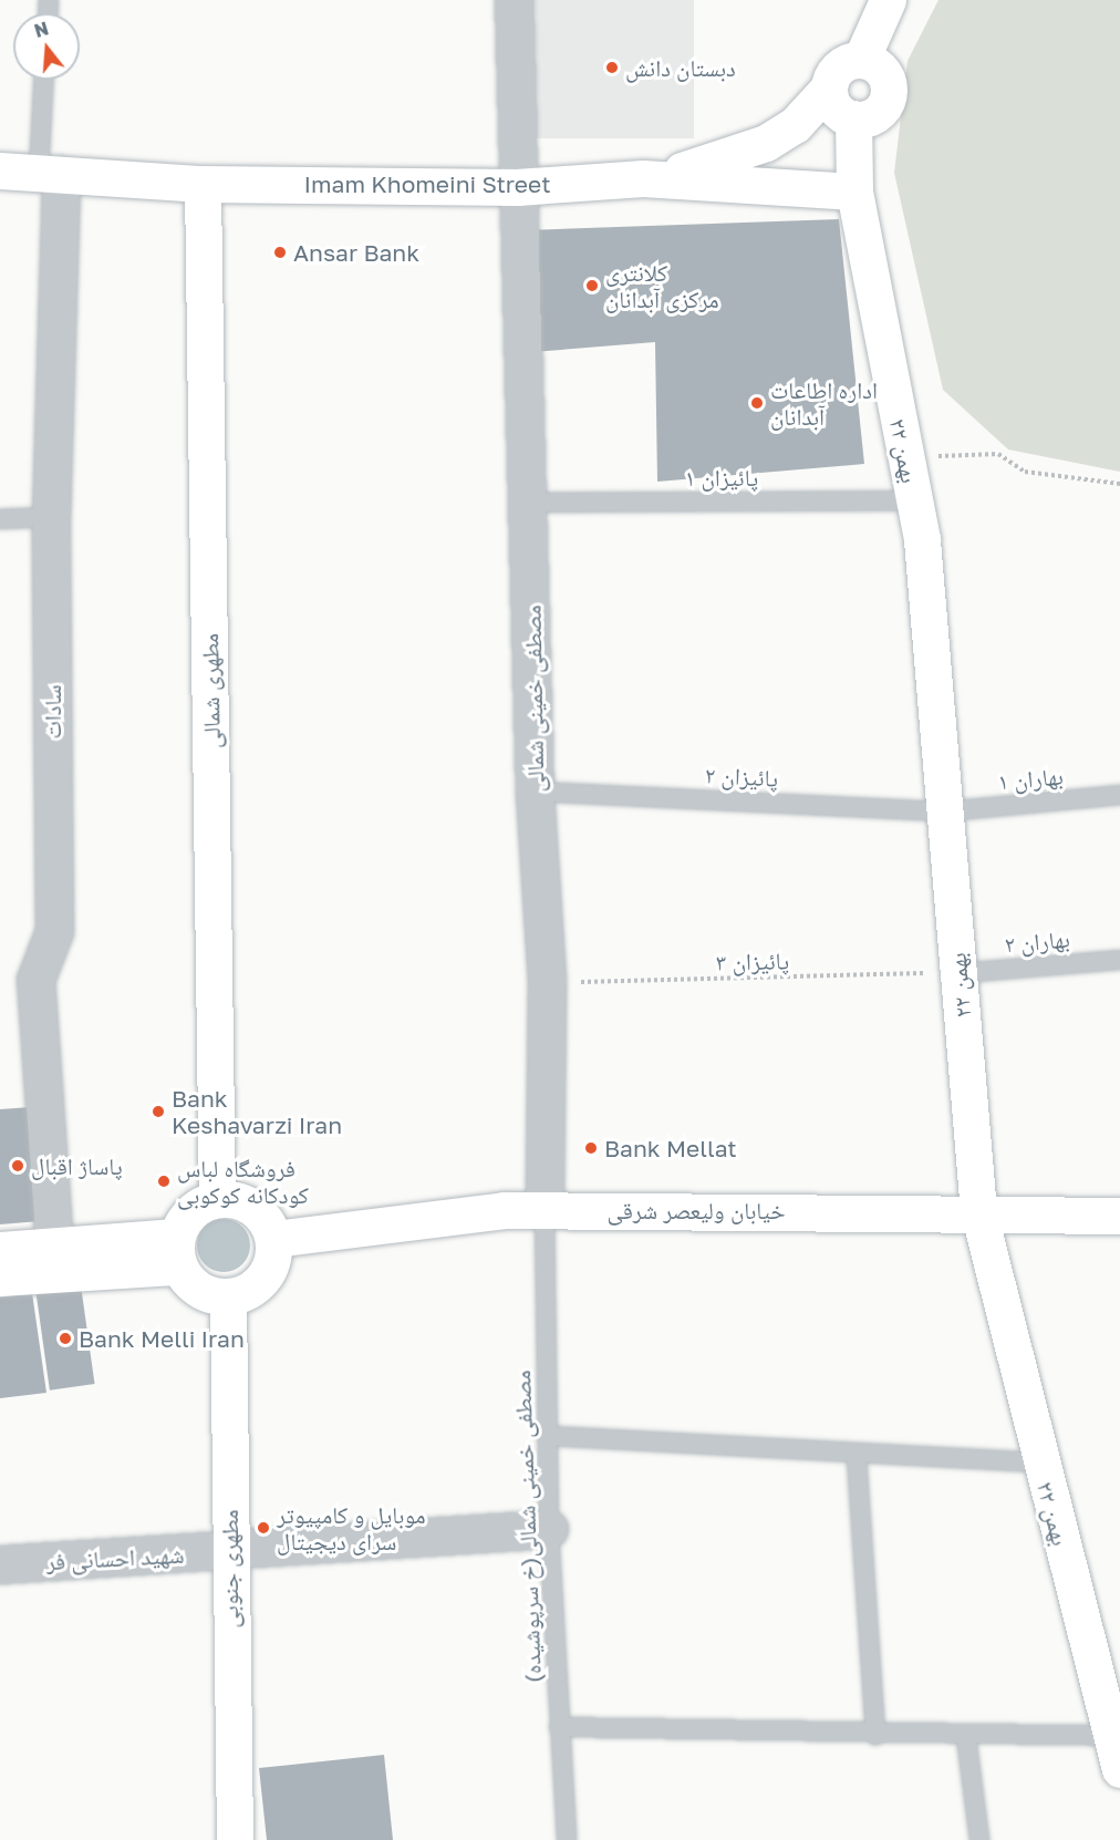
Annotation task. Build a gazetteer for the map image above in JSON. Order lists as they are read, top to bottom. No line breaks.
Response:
{"streets":{"main road":["Imam Khomeini Street","۲۲ بهمن","مطهری شمالی","خیابان ولیعصر شرقی","مطهری جنوبی"],"street":["مصطفی خمینی شمالی","سادات","شهید احسانی فر"],"lane":["پائیزان ۱","پائیزان ۲","بهاران ۱","بهاران ۲","مصطفی خمینی شمالی(خ سرپوشیده)"],"path":["پائیزان ۳"]},"crossings":[["Imam Khomeini Street","۲۲ بهمن"],["Imam Khomeini Street","مطهری شمالی"],["Imam Khomeini Street","مصطفی خمینی شمالی"],["Imam Khomeini Street","سادات"],["۲۲ بهمن","پائیزان ۱"],["۲۲ بهمن","پائیزان ۲"],["۲۲ بهمن","بهاران ۱"],["۲۲ بهمن","بهاران ۲"],["۲۲ بهمن","پائیزان ۳"],["۲۲ بهمن","خیابان ولیعصر شرقی"],["پائیزان ۱","مصطفی خمینی شمالی"],["مطهری شمالی","خیابان ولیعصر شرقی"],["مطهری شمالی","مطهری جنوبی"],["مصطفی خمینی شمالی","پائیزان ۲"],["مصطفی خمینی شمالی","پائیزان ۳"],["مصطفی خمینی شمالی","خیابان ولیعصر شرقی"],["مصطفی خمینی شمالی","مصطفی خمینی شمالی(خ سرپوشیده)"],["پائیزان ۲","بهاران ۱"],["بهاران ۲","پائیزان ۳"],["خیابان ولیعصر شرقی","مصطفی خمینی شمالی(خ سرپوشیده)"],["خیابان ولیعصر شرقی","مطهری جنوبی"],["مصطفی خمینی شمالی(خ سرپوشیده)","شهید احسانی فر"],["شهید احسانی فر","مطهری جنوبی"]],"places":["دبستان دانش","Ansar Bank","کلانتری مرکزی آبدانان","اداره اطاعات آبدانان","Bank Keshavarzi Iran","Bank Mellat","پاساژ اقبال","فروشگاه لباس کودکانه کوکوبی","Bank Melli Iran","موبایل و کامپیوتر سرای دیجیتال"],"north":"top"}
